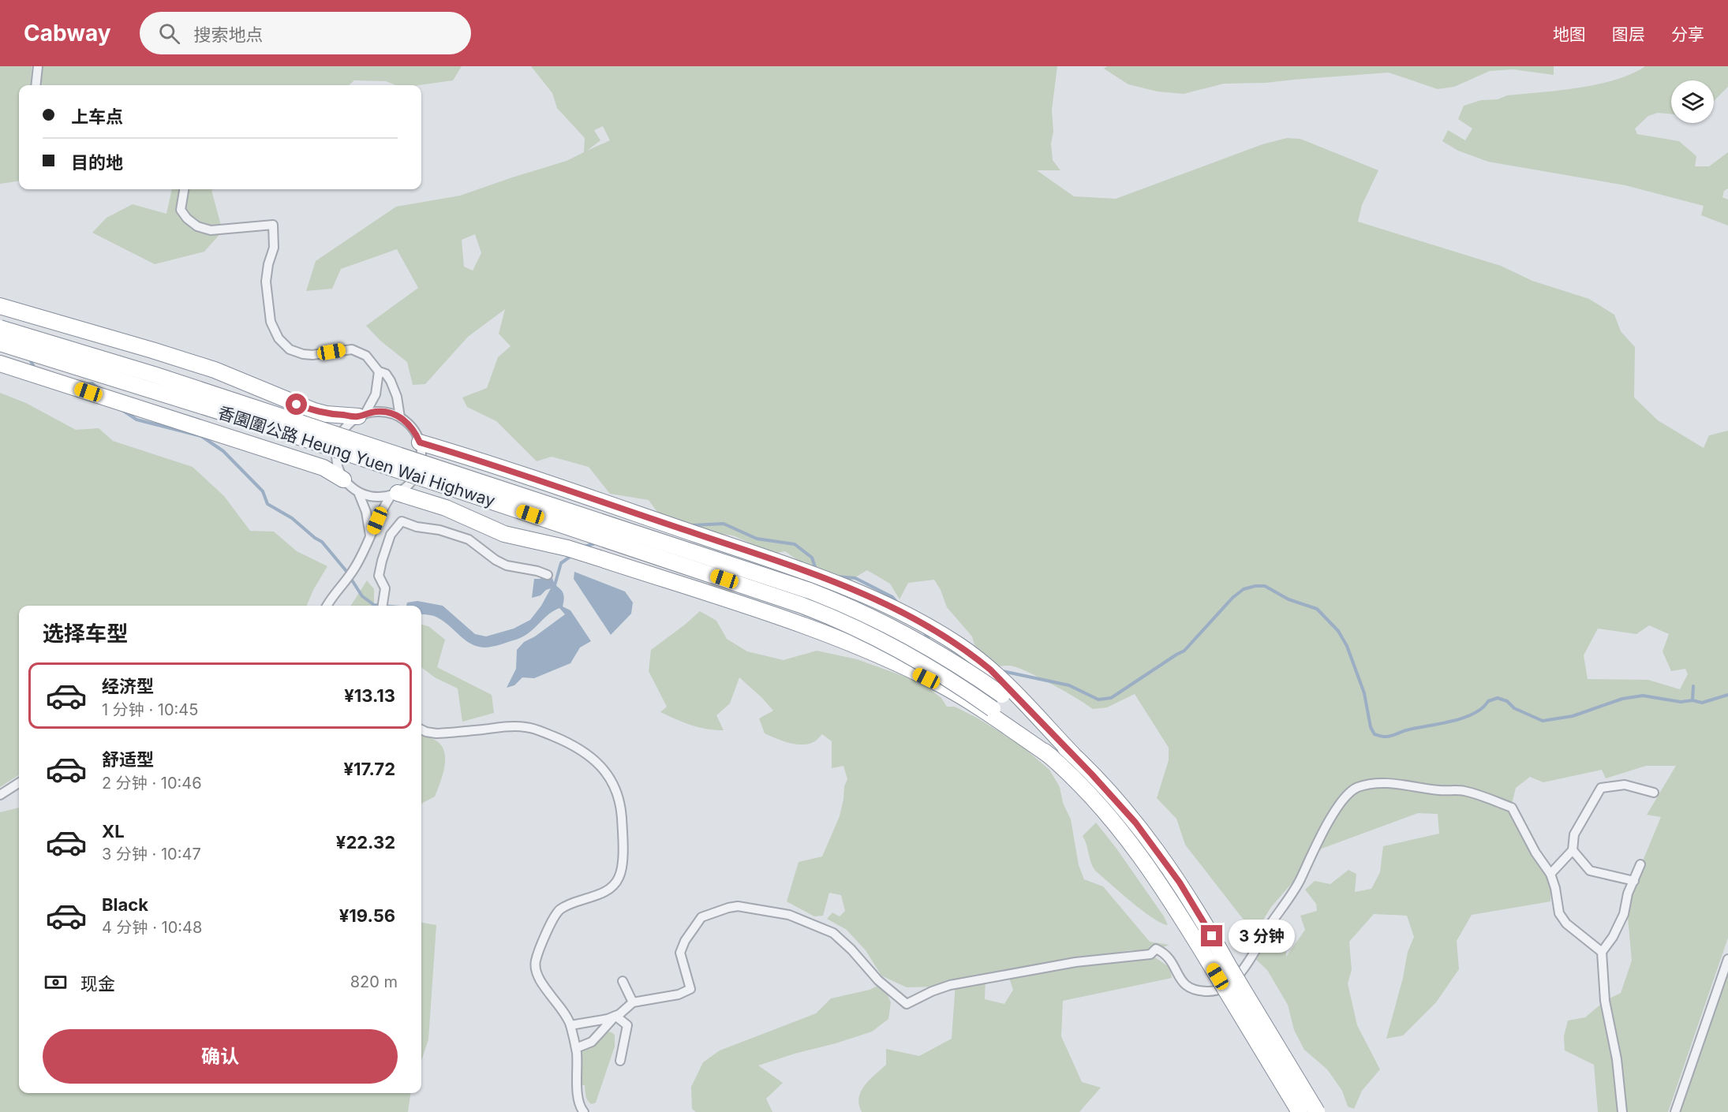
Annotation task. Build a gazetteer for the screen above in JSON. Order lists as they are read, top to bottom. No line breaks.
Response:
{"streets":{"highway":["香園圍公路 Heung Yuen Wai Highway"]},"page":{"header":"Cabway","search":"搜索地点","nav":["地图","图层","分享"],"banner":["上车点","目的地"],"heading":"选择车型","list":[{"name":"经济型","note":"1 分钟 · 10:45","value":"¥13.13"},{"name":"舒适型","note":"2 分钟 · 10:46","value":"¥17.72"},{"name":"XL","note":"3 分钟 · 10:47","value":"¥22.32"},{"name":"Black","note":"4 分钟 · 10:48","value":"¥19.56"}],"bubble":"3 分钟","pay":["现金","820 m"],"buttons":"确认"}}
